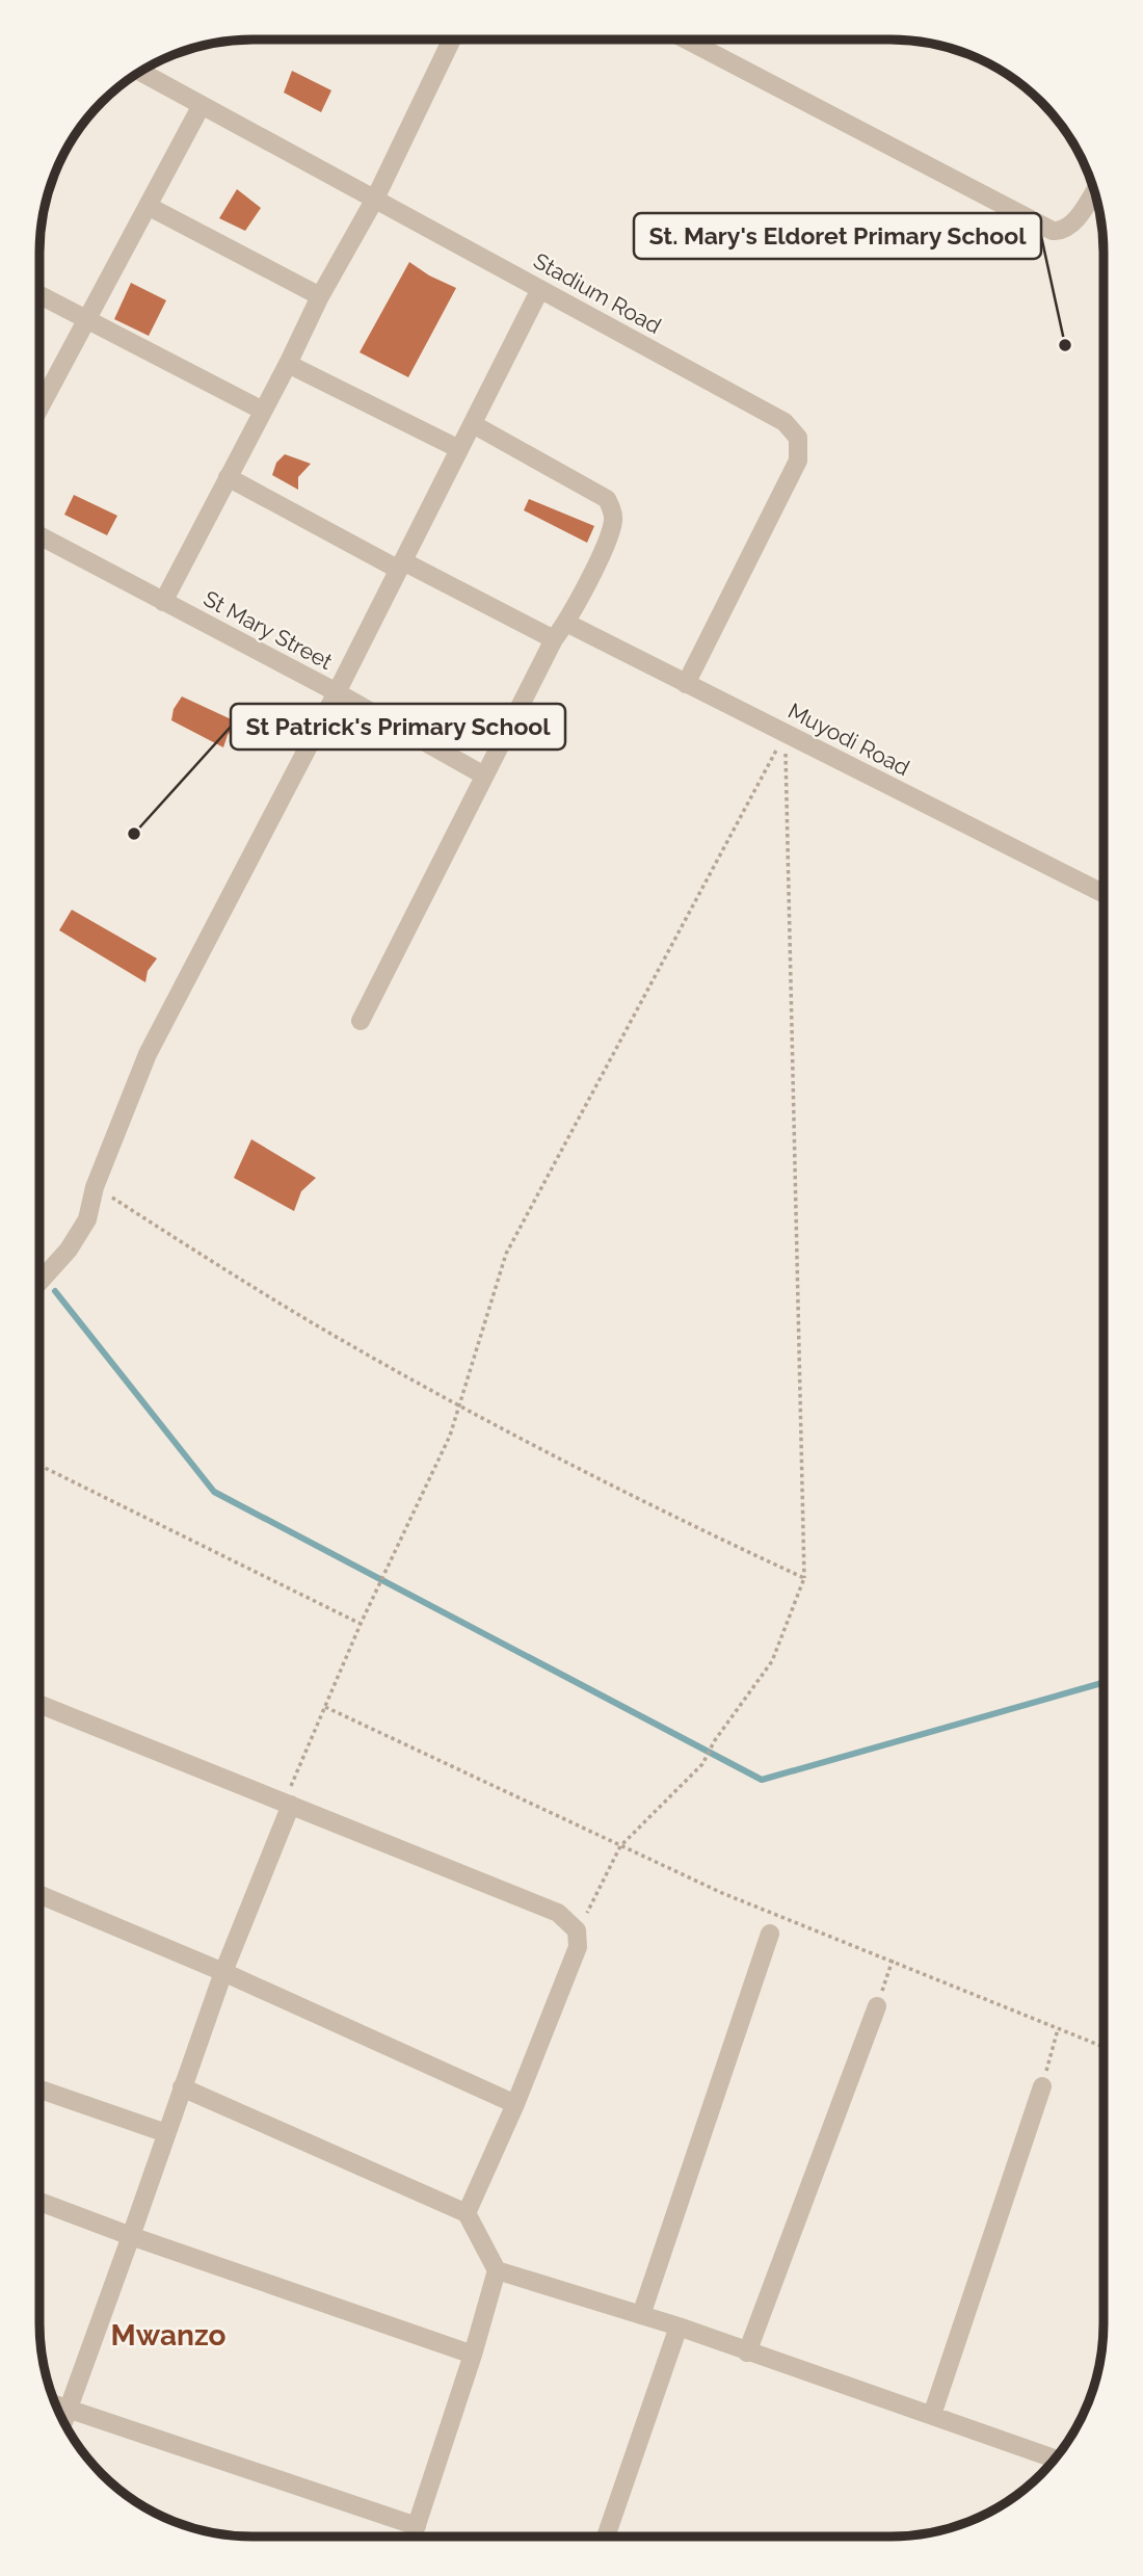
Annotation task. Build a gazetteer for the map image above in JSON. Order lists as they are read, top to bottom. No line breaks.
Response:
{"streets":{"street":["Stadium Road","St Mary Street","Muyodi Road"]},"crossings":[["Stadium Road","Muyodi Road"]],"districts":["Mwanzo"],"places":["St. Mary's Eldoret Primary School","St Patrick's Primary School"]}
